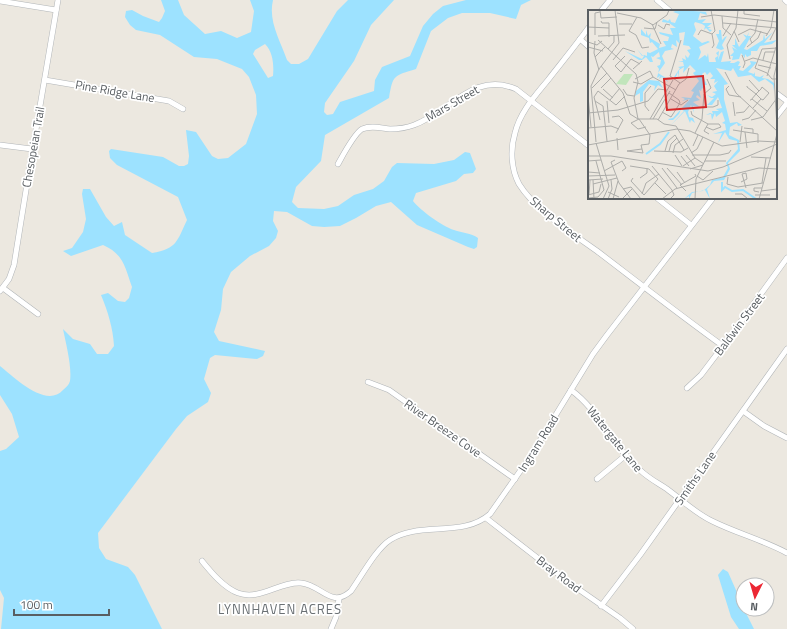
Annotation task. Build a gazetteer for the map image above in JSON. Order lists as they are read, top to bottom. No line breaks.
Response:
{"streets":{"street":["Pine Ridge Lane","Mars Street","Chesopeian Trail","Sharp Street","Baldwin Street","River Breeze Cove","Watergate Lane","Ingram Road","Smiths Lane","Bray Road"]},"crossings":[["Pine Ridge Lane","Chesopeian Trail"],["Mars Street","Sharp Street"],["Sharp Street","Baldwin Street"],["Sharp Street","Ingram Road"],["River Breeze Cove","Ingram Road"],["Watergate Lane","Ingram Road"],["Watergate Lane","Smiths Lane"],["Ingram Road","Bray Road"],["Smiths Lane","Bray Road"]],"districts":["LYNNHAVEN ACRES"],"scale_bar":"100 m","north":"bottom"}
